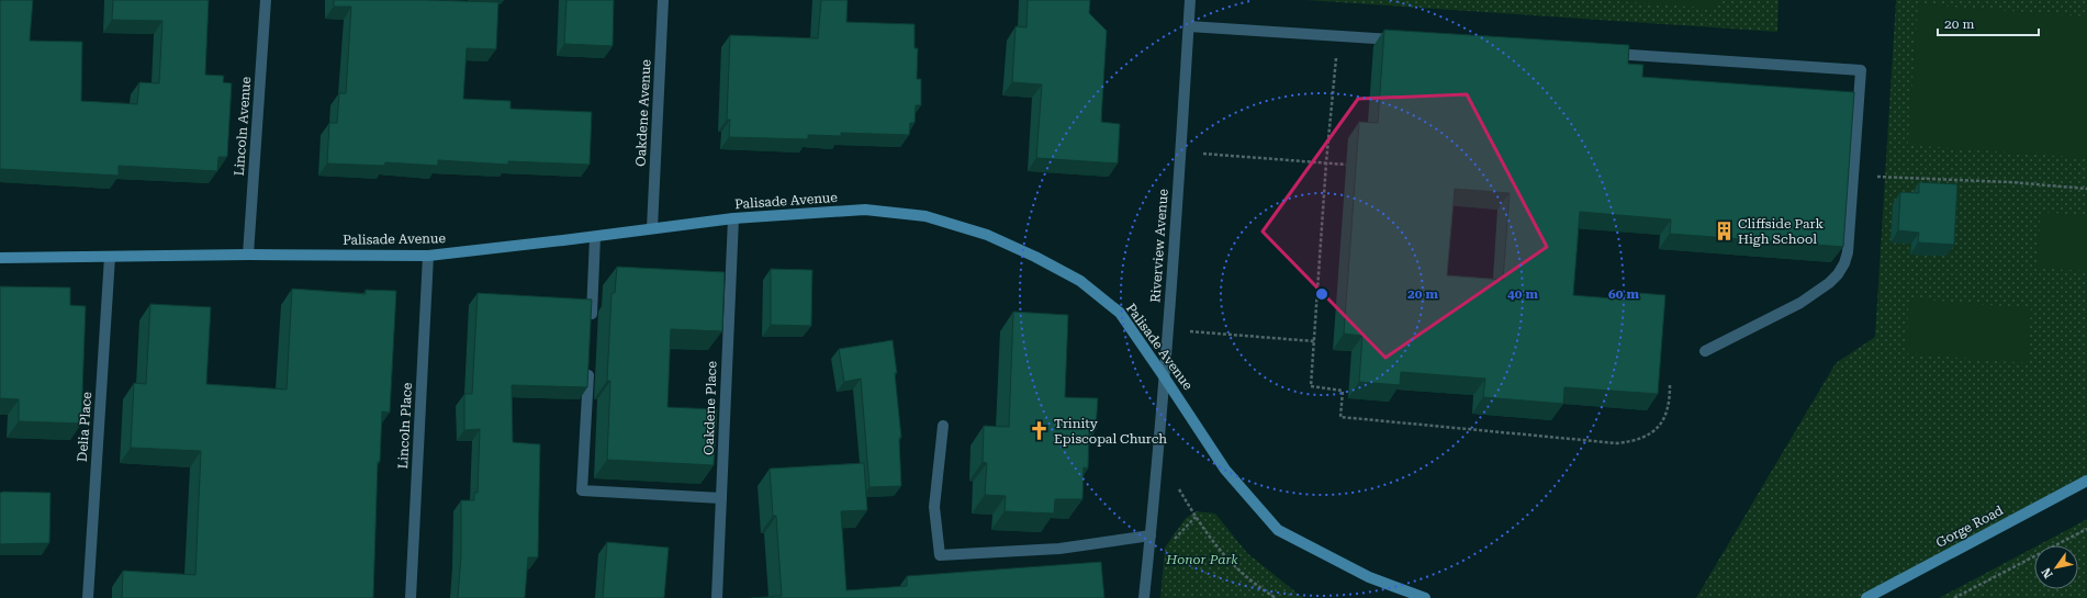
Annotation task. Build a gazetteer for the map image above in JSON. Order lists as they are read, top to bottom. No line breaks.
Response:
{"streets":{"main road":["Palisade Avenue","Gorge Road"],"street":["Oakdene Avenue","Lincoln Avenue","Riverview Avenue","Oakdene Place","Lincoln Place","Delia Place"]},"crossings":[["Oakdene Avenue","Palisade Avenue"],["Lincoln Avenue","Palisade Avenue"],["Palisade Avenue","Riverview Avenue"],["Palisade Avenue","Oakdene Place"],["Palisade Avenue","Lincoln Place"],["Palisade Avenue","Delia Place"]],"parks":["Honor Park"],"places":{"building":["Cliffside Park High School"],"church":["Trinity Episcopal Church"]},"scale_bar":"20 m","north":"bottom left","rings":["20 m","40 m","60 m"]}
